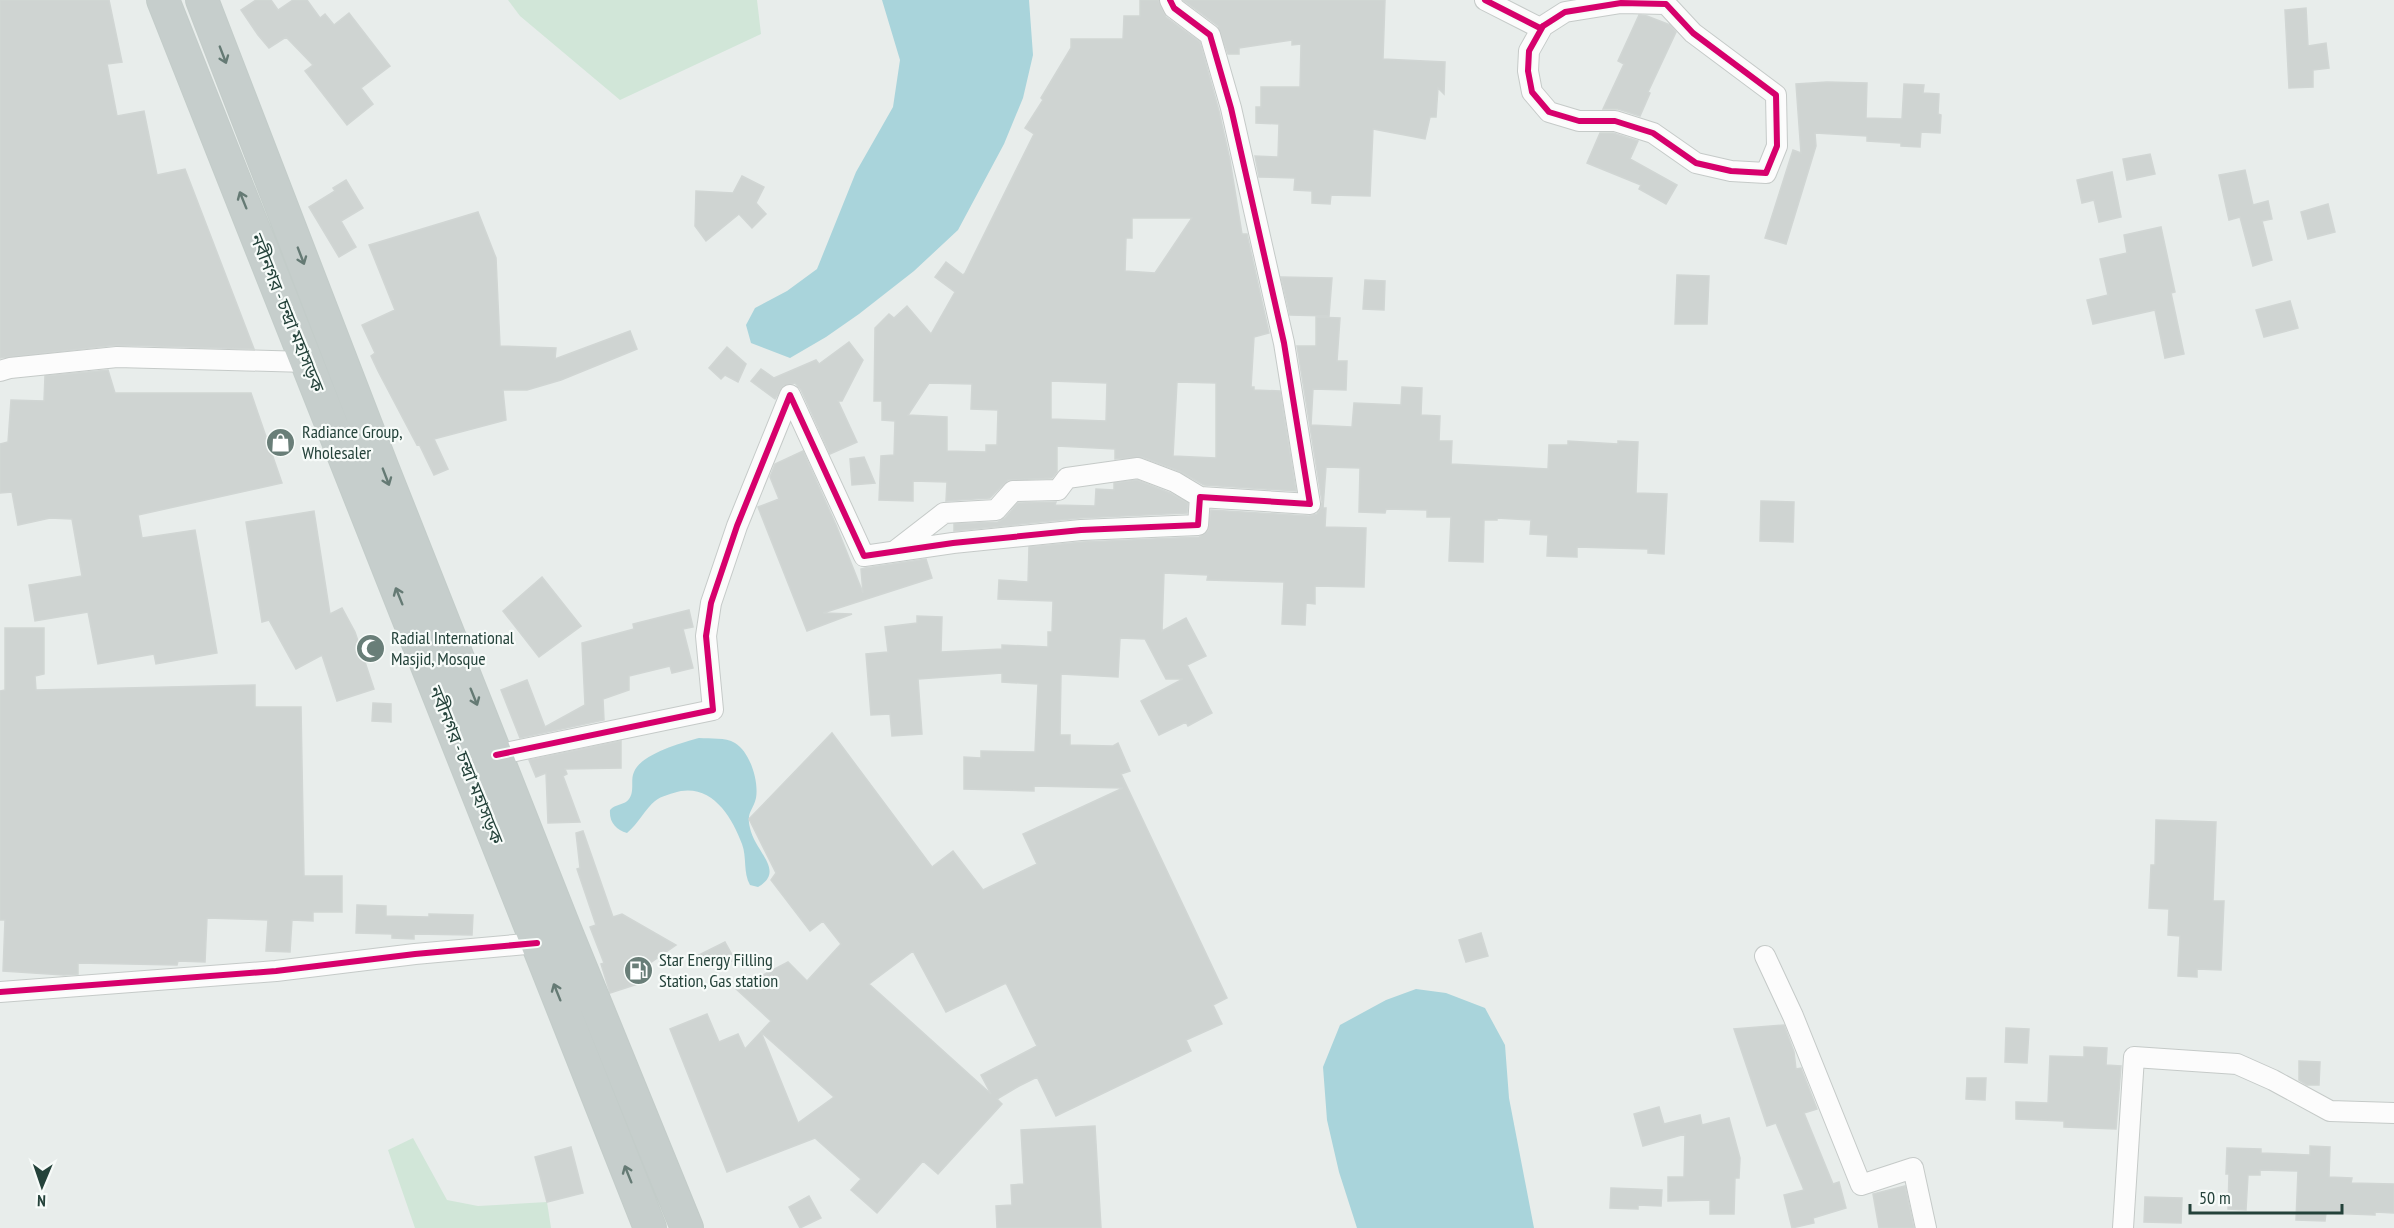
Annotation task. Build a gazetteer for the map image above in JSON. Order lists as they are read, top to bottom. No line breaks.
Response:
{"streets":{"highway":["নবীনগর - চন্দ্রা মহাসড়ক"]},"places":{"shop":["Radiance Group, Wholesaler"],"mosque":["Radial International Masjid, Mosque"],"fuel station":["Star Energy Filling Station, Gas station"]},"scale_bar":"50 m","north":"bottom"}
